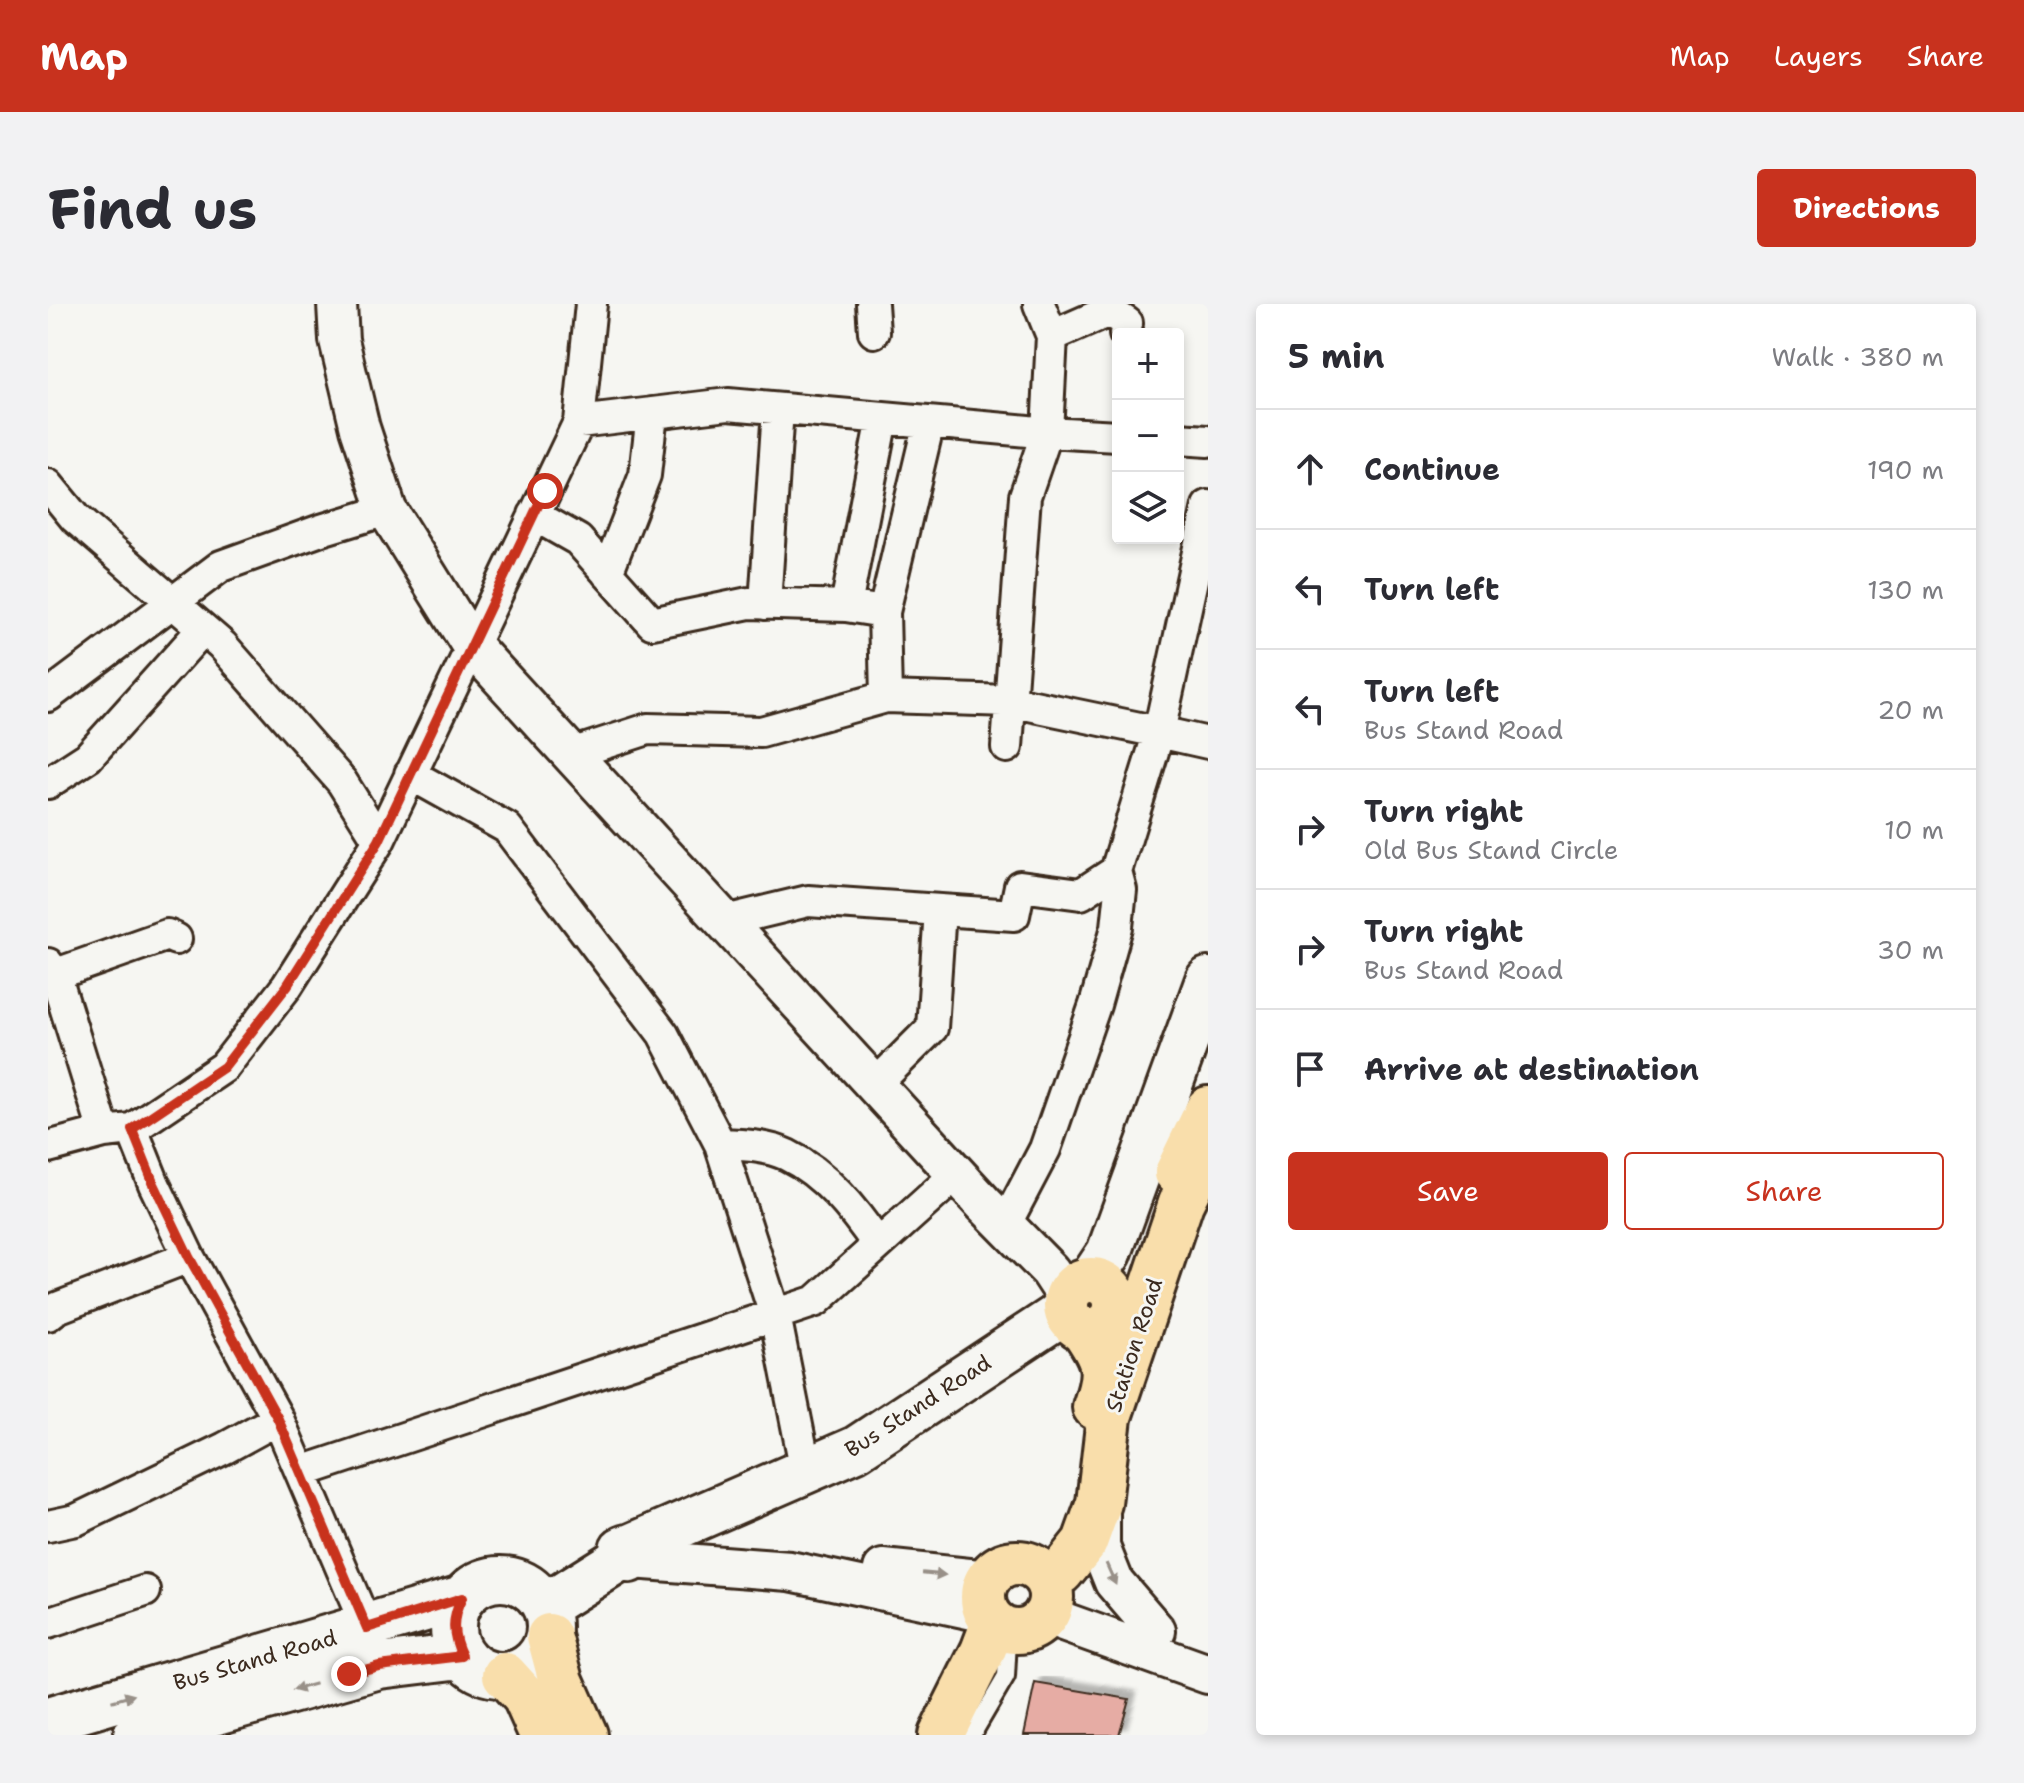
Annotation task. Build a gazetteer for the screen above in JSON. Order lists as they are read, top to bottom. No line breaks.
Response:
{"streets":{"main road":["Station Road","Bus Stand Road"]},"crossings":[["Station Road","Bus Stand Road"]],"page":{"header":"Map","nav":["Map","Layers","Share"],"buttons":["Directions",["Save","Share"]],"title":"Find us","heading":["5 min","Walk · 380 m"],"map_buttons":["+","−"],"list":[["Continue","190 m"],["Turn left","130 m"],["Turn left","Bus Stand Road","20 m"],["Turn right","Old Bus Stand Circle","10 m"],["Turn right","Bus Stand Road","30 m"],"Arrive at destination"]}}
